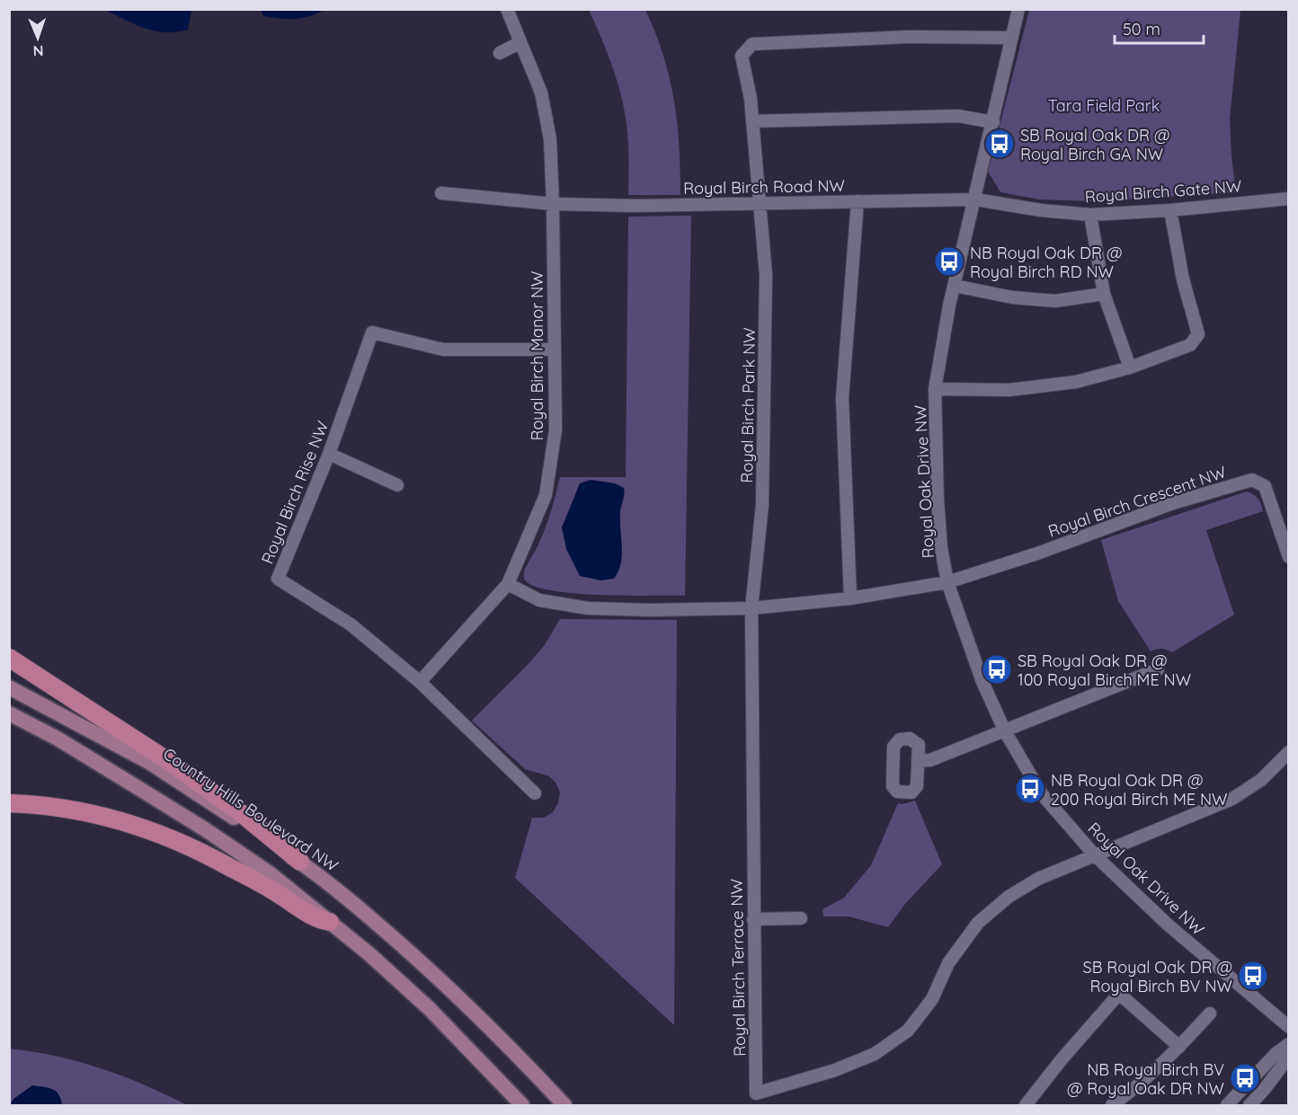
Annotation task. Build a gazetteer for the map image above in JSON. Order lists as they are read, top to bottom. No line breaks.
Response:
{"streets":{"main road":["Country Hills Boulevard NW"],"street":["Royal Birch Road NW","Royal Birch Gate NW","Royal Birch Manor NW","Royal Birch Park NW","Royal Oak Drive NW","Royal Birch Rise NW","Royal Birch Crescent NW","Royal Birch Terrace NW"]},"crossings":[["Royal Birch Road NW","Royal Birch Gate NW"],["Royal Birch Road NW","Royal Birch Manor NW"],["Royal Birch Road NW","Royal Birch Park NW"],["Royal Birch Road NW","Royal Oak Drive NW"],["Royal Birch Gate NW","Royal Oak Drive NW"],["Royal Birch Manor NW","Royal Birch Rise NW"],["Royal Birch Park NW","Royal Oak Drive NW"],["Royal Birch Park NW","Royal Birch Terrace NW"],["Royal Oak Drive NW","Royal Birch Crescent NW"],["Royal Oak Drive NW","Royal Birch Terrace NW"]],"parks":["Tara Field Park"],"places":{"bus stop":["SB Royal Oak DR @ Royal Birch GA NW","NB Royal Oak DR @ Royal Birch RD NW","SB Royal Oak DR @ 100 Royal Birch ME NW","NB Royal Oak DR @ 200 Royal Birch ME NW","SB Royal Oak DR @ Royal Birch BV NW","NB Royal Birch BV @ Royal Oak DR NW"]},"scale_bar":"50 m","north":"bottom"}
